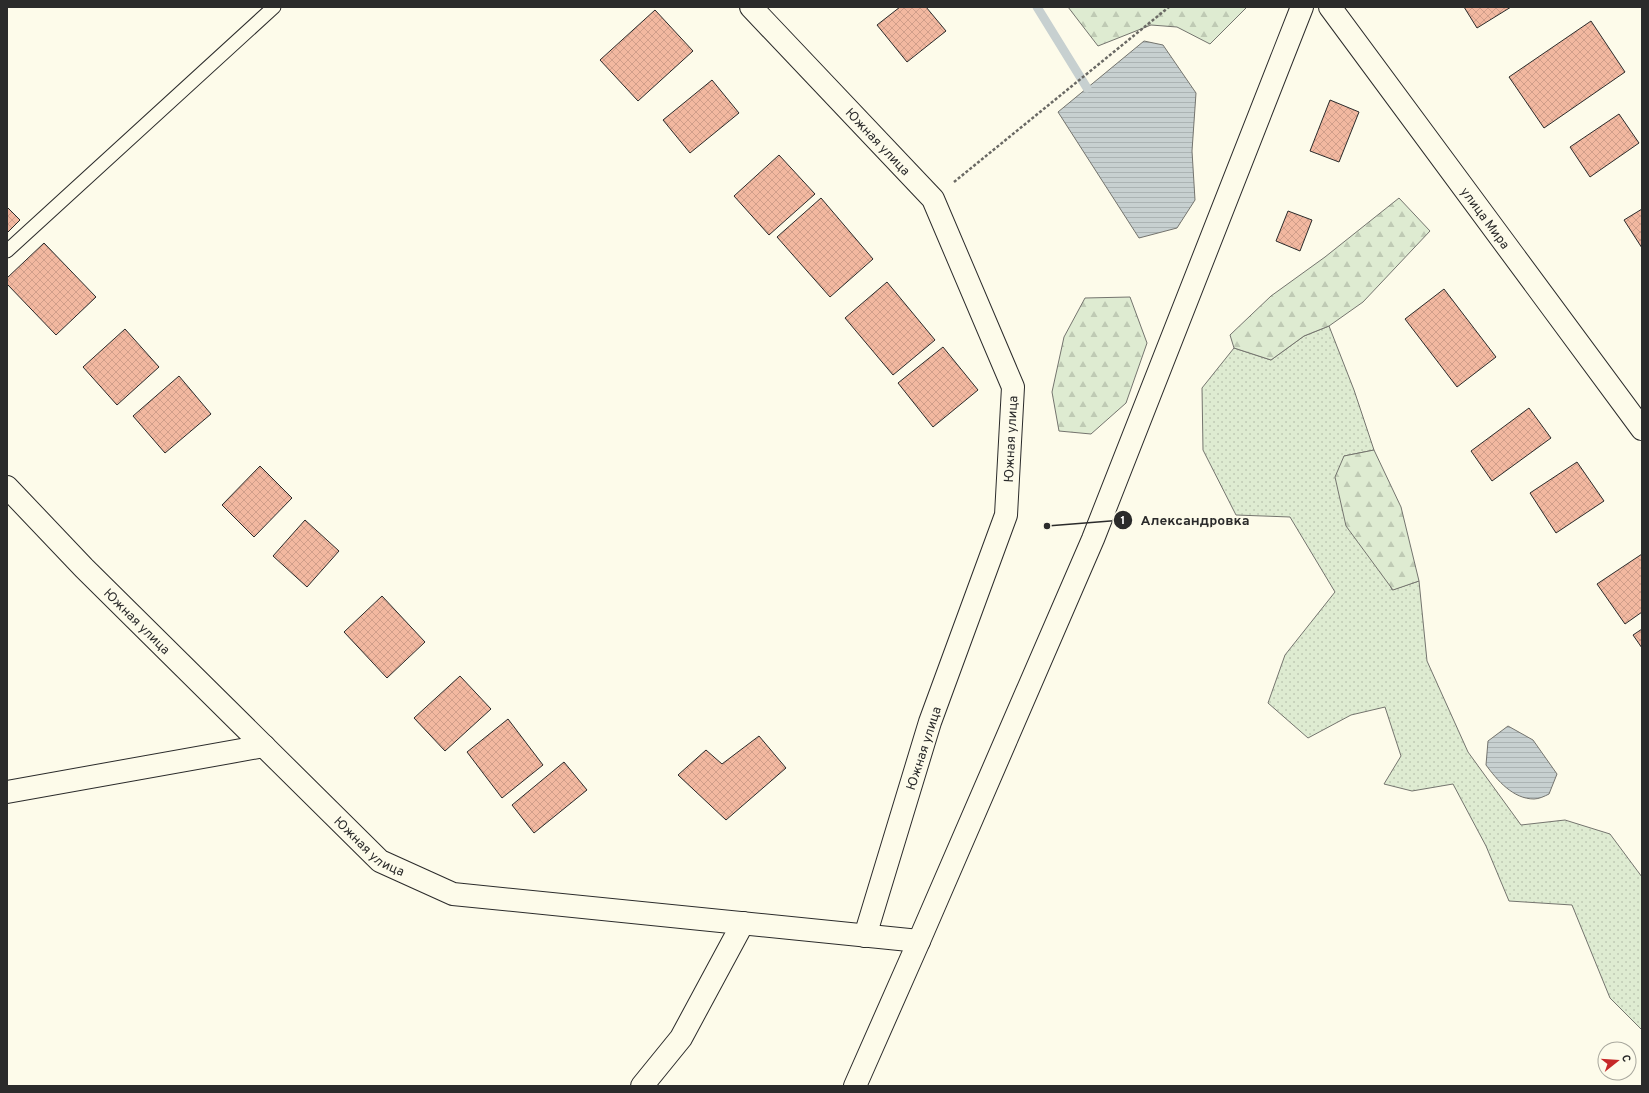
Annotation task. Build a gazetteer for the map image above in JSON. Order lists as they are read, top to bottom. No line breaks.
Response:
{"streets":{"street":["Южная улица","улица Мира"]},"places":["Александровка"],"north":"right"}
